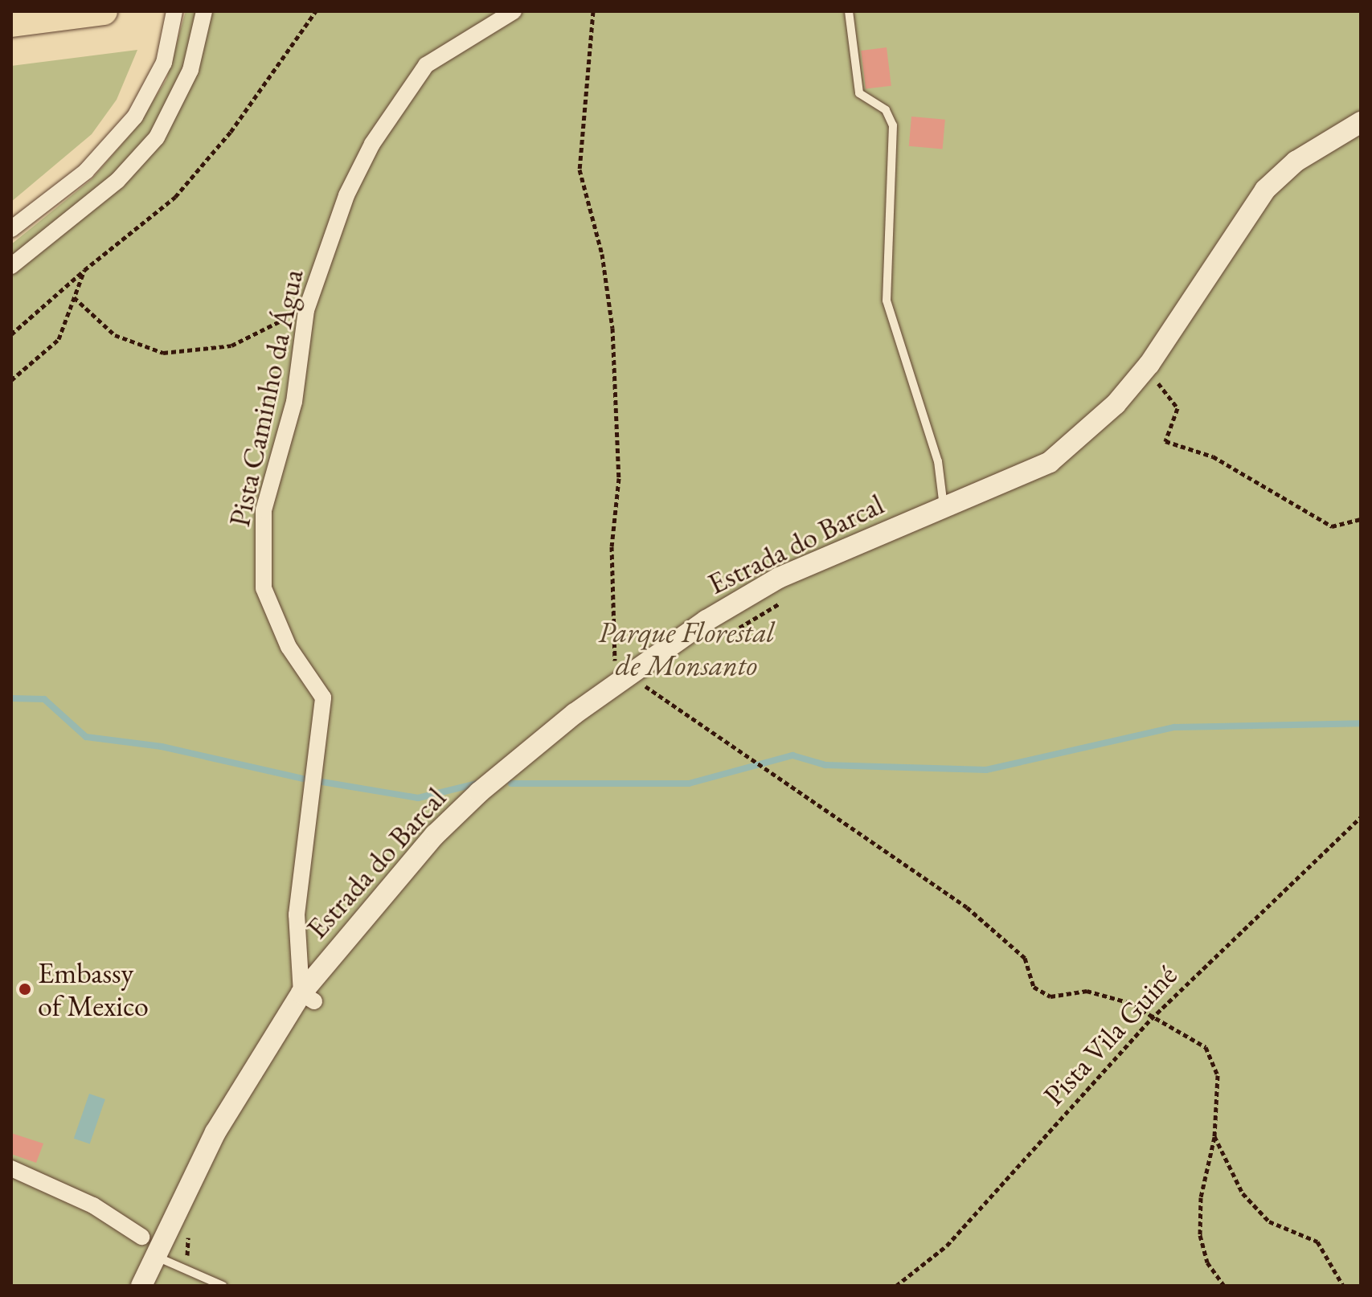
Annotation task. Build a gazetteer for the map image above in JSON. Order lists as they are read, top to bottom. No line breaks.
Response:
{"streets":{"street":["Pista Caminho da Água","Estrada do Barcal"],"path":["Pista Vila Guiné"]},"crossings":[["Pista Caminho da Água","Estrada do Barcal"]],"parks":["Parque Florestal de Monsanto"],"places":["Embassy of Mexico"]}
